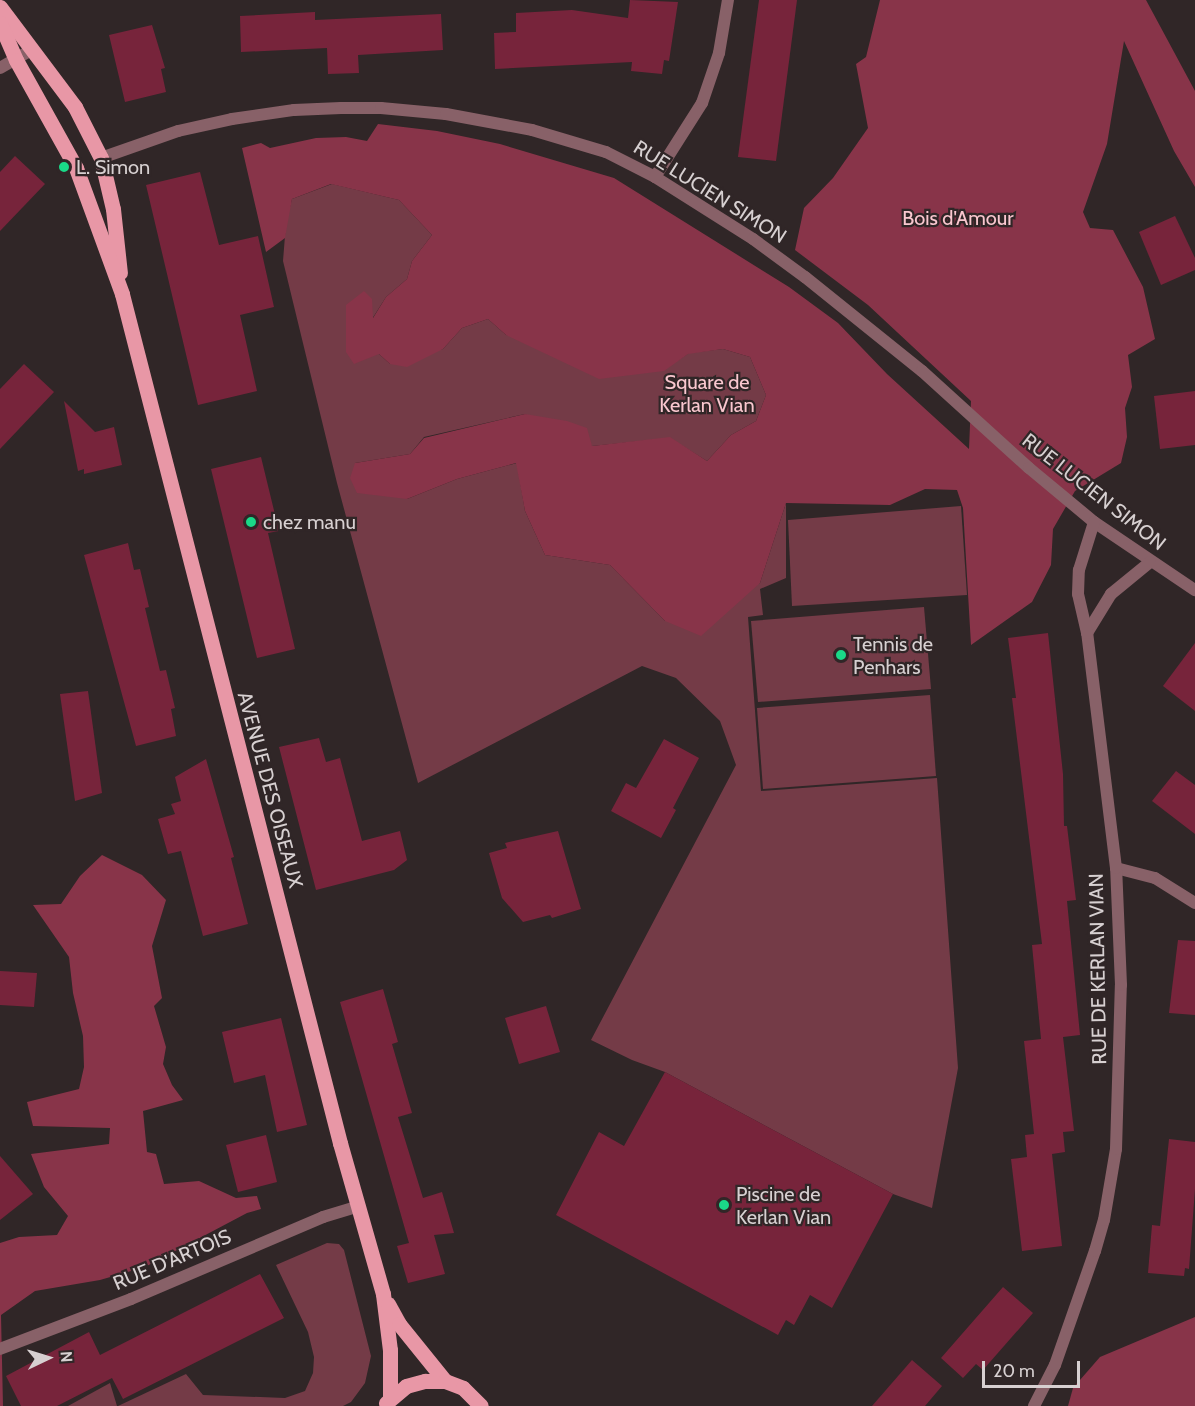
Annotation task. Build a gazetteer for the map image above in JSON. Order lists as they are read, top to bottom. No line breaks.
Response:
{"streets":{"main road":["AVENUE DES OISEAUX"],"street":["RUE LUCIEN SIMON","RUE DE KERLAN VIAN","RUE D'ARTOIS"]},"crossings":[["RUE LUCIEN SIMON","AVENUE DES OISEAUX"],["RUE LUCIEN SIMON","RUE DE KERLAN VIAN"],["AVENUE DES OISEAUX","RUE D'ARTOIS"]],"parks":["Bois d'Amour","Square de Kerlan Vian"],"places":["L. Simon","chez manu","Tennis de Penhars","Piscine de Kerlan Vian"],"scale_bar":"20 m","north":"right"}
